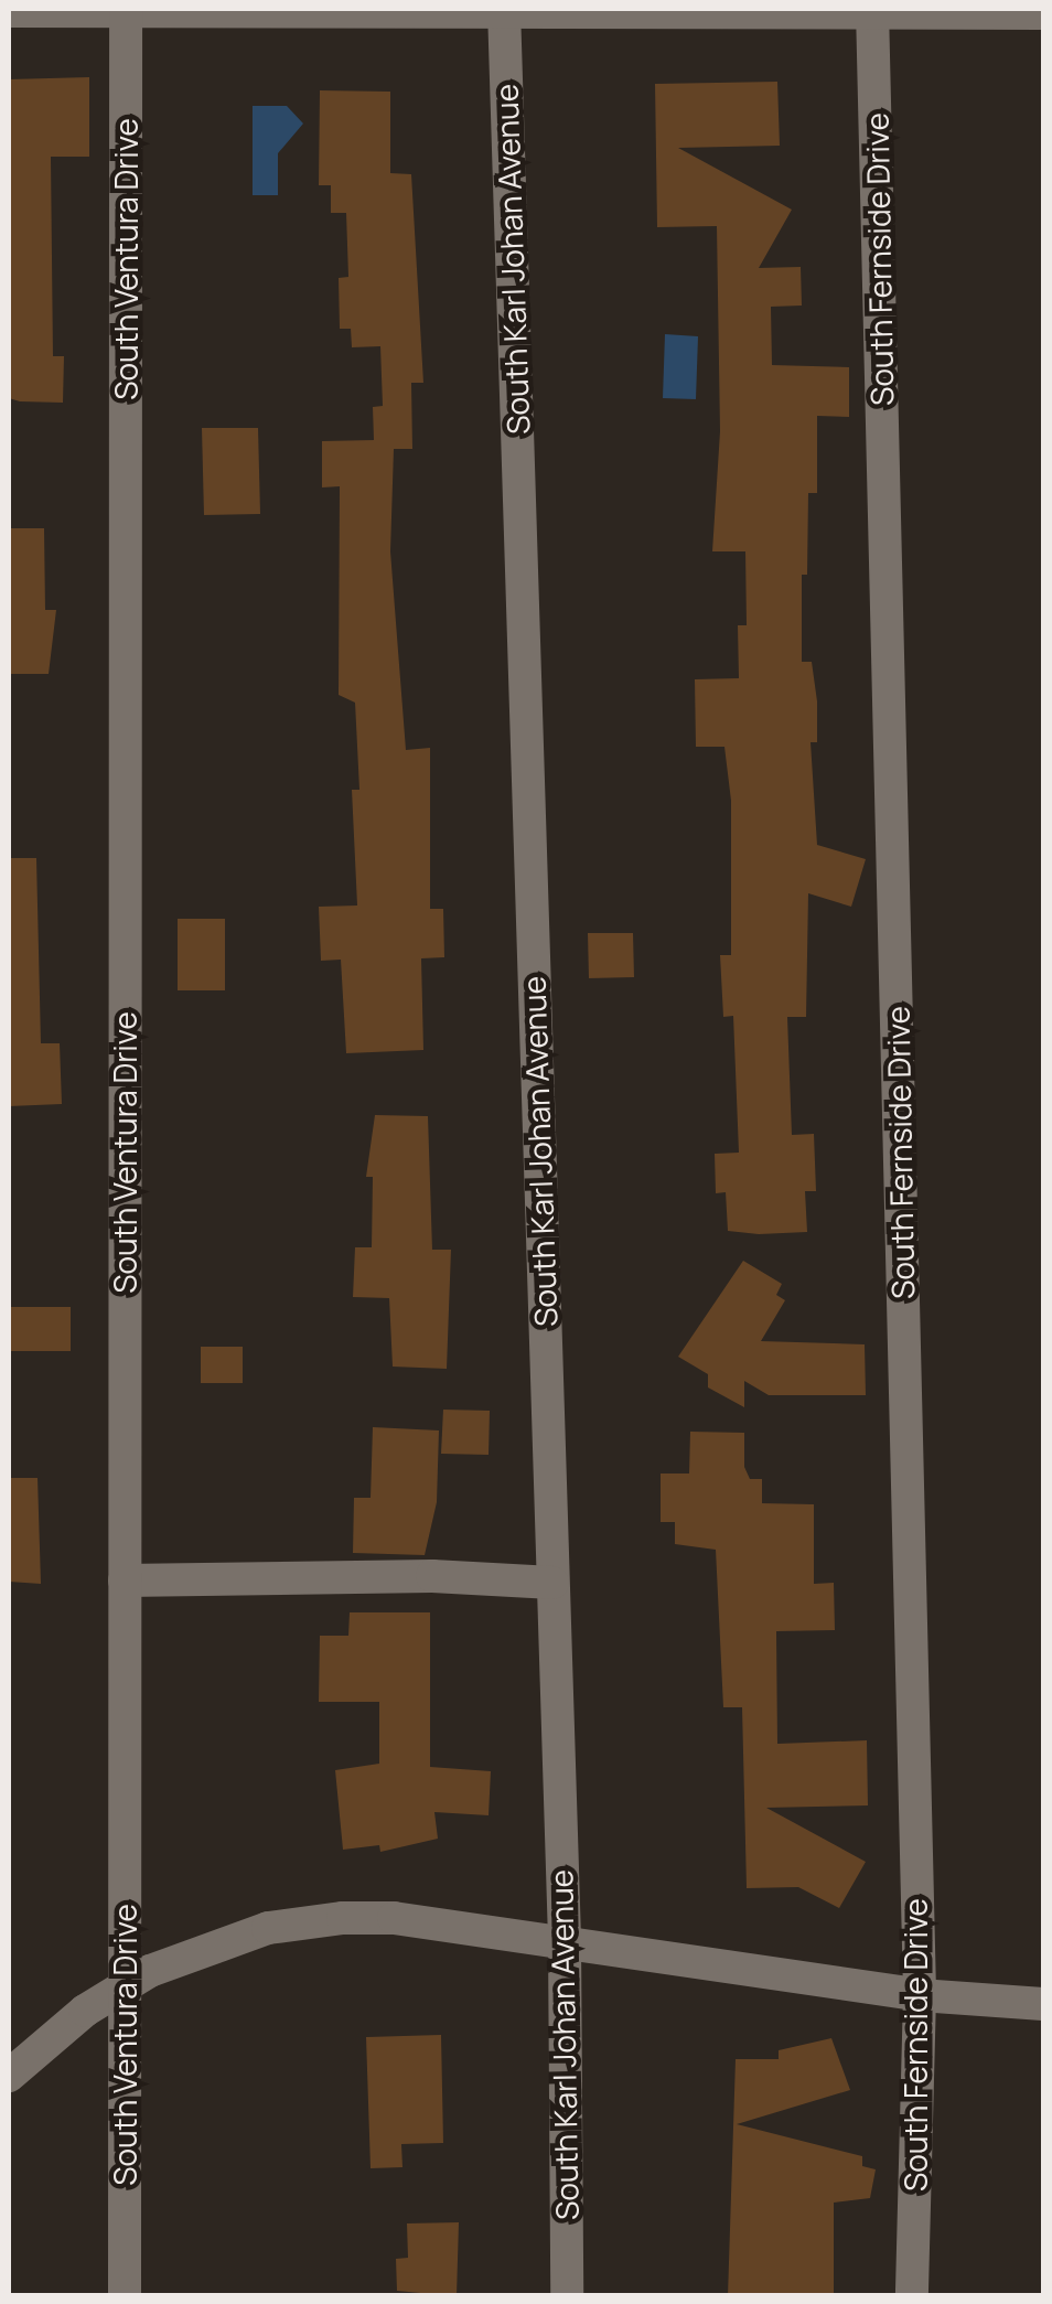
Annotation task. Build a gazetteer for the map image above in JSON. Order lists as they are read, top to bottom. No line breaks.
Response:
{"streets":{"street":["South Ventura Drive","South Karl Johan Avenue","South Fernside Drive"]}}
